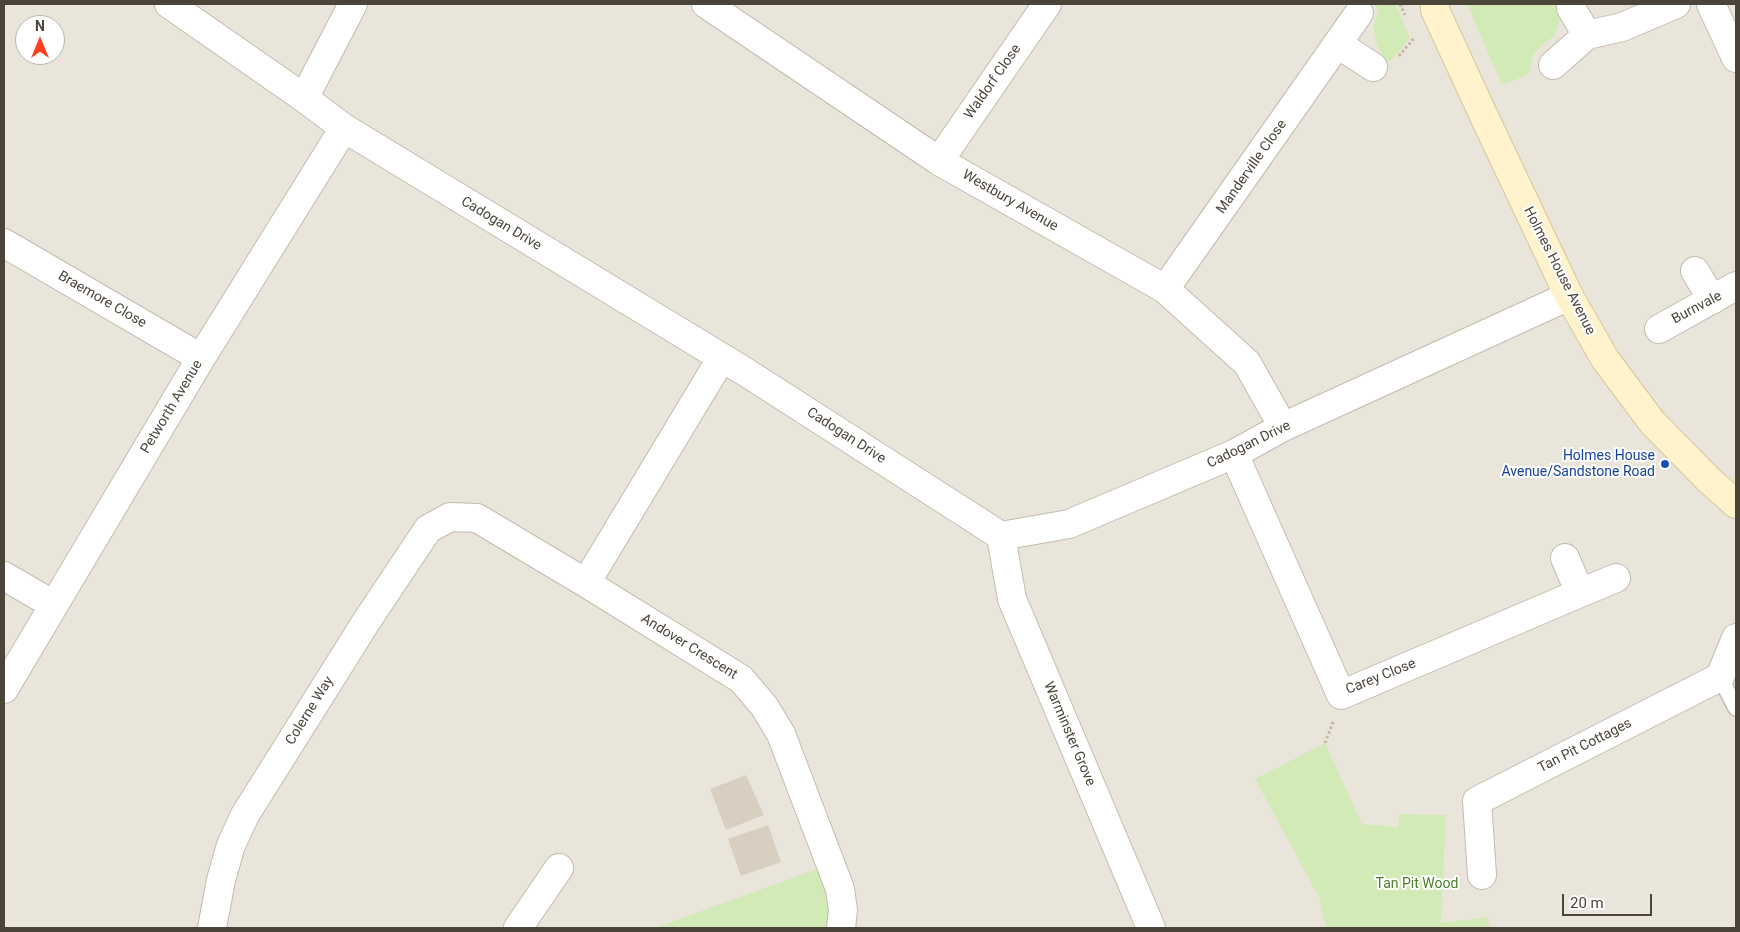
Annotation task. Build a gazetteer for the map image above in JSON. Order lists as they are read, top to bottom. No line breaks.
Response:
{"streets":{"street":["Waldorf Close","Manderville Close","Westbury Avenue","Cadogan Drive","Holmes House Avenue","Braemore Close","Burnvale","Petworth Avenue","Andover Crescent","Carey Close","Colerne Way","Warminster Grove","Tan Pit Cottages"]},"crossings":[["Waldorf Close","Westbury Avenue"],["Manderville Close","Westbury Avenue"],["Westbury Avenue","Cadogan Drive"],["Cadogan Drive","Holmes House Avenue"],["Cadogan Drive","Petworth Avenue"],["Cadogan Drive","Carey Close"],["Cadogan Drive","Warminster Grove"],["Braemore Close","Petworth Avenue"],["Andover Crescent","Colerne Way"]],"parks":["Tan Pit Wood"],"places":["Holmes House Avenue/Sandstone Road"],"scale_bar":"20 m","north":"top"}
